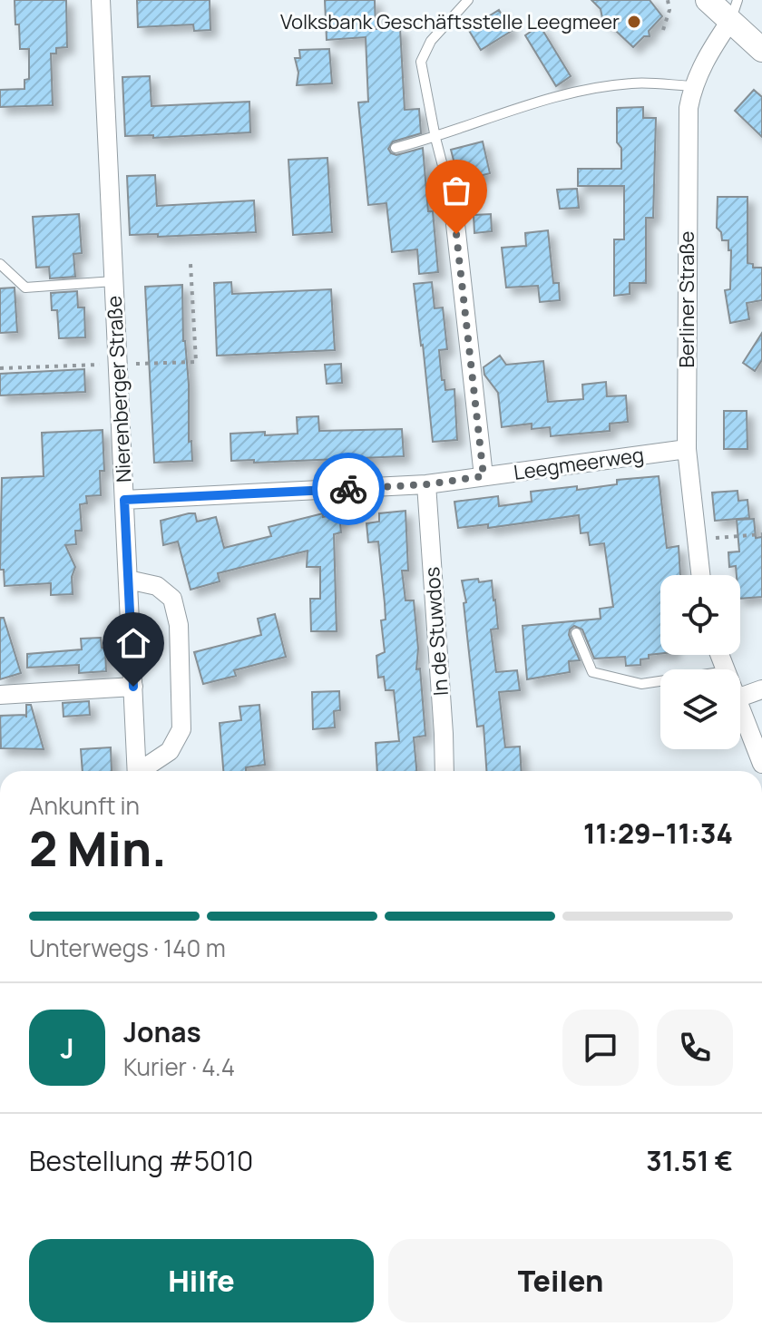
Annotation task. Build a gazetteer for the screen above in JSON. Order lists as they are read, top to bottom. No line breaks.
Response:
{"streets":{"street":["Berliner Straße","Nierenberger Straße","Leegmeerweg","In de Stuwdos"]},"crossings":[["Berliner Straße","Leegmeerweg"],["Nierenberger Straße","Leegmeerweg"],["Leegmeerweg","In de Stuwdos"]],"places":["Volksbank Geschäftsstelle Leegmeer"],"page":{"heading":["2 Min.","Ankunft in","11:29–11:34"],"panel":["Jonas","Kurier · 4.4","Bestellung #5010","31.51 €"],"bar":"Unterwegs · 140 m","round":"J","buttons":["Hilfe","Teilen"]}}
